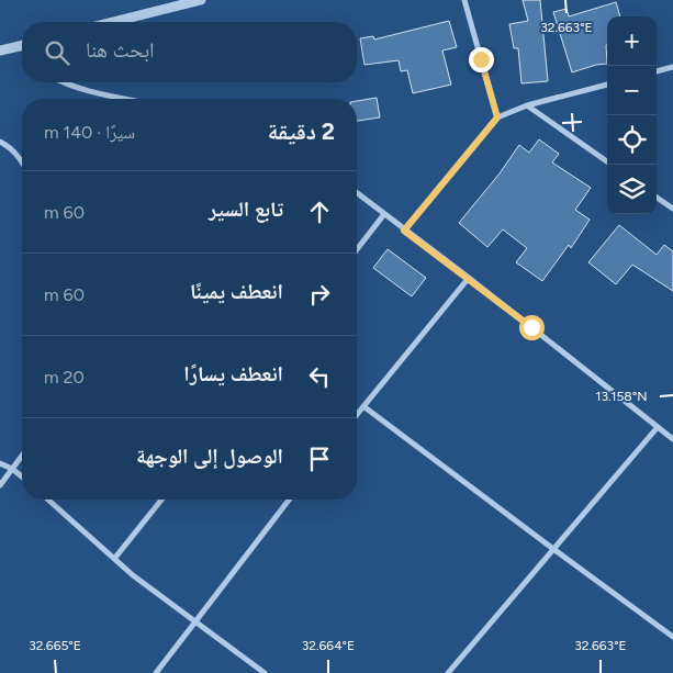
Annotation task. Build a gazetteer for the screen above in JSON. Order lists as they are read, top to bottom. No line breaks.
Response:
{"page":{"map_buttons":["+","−"],"search":"ابحث هنا","heading":["2 دقيقة","سيرًا · 140 m"],"list":[["تابع السير","60 m"],["انعطف يمينًا","60 m"],["انعطف يسارًا","20 m"],"الوصول إلى الوجهة"]},"coordinates":["32.663°E","13.158°N","32.665°E","32.664°E"]}
